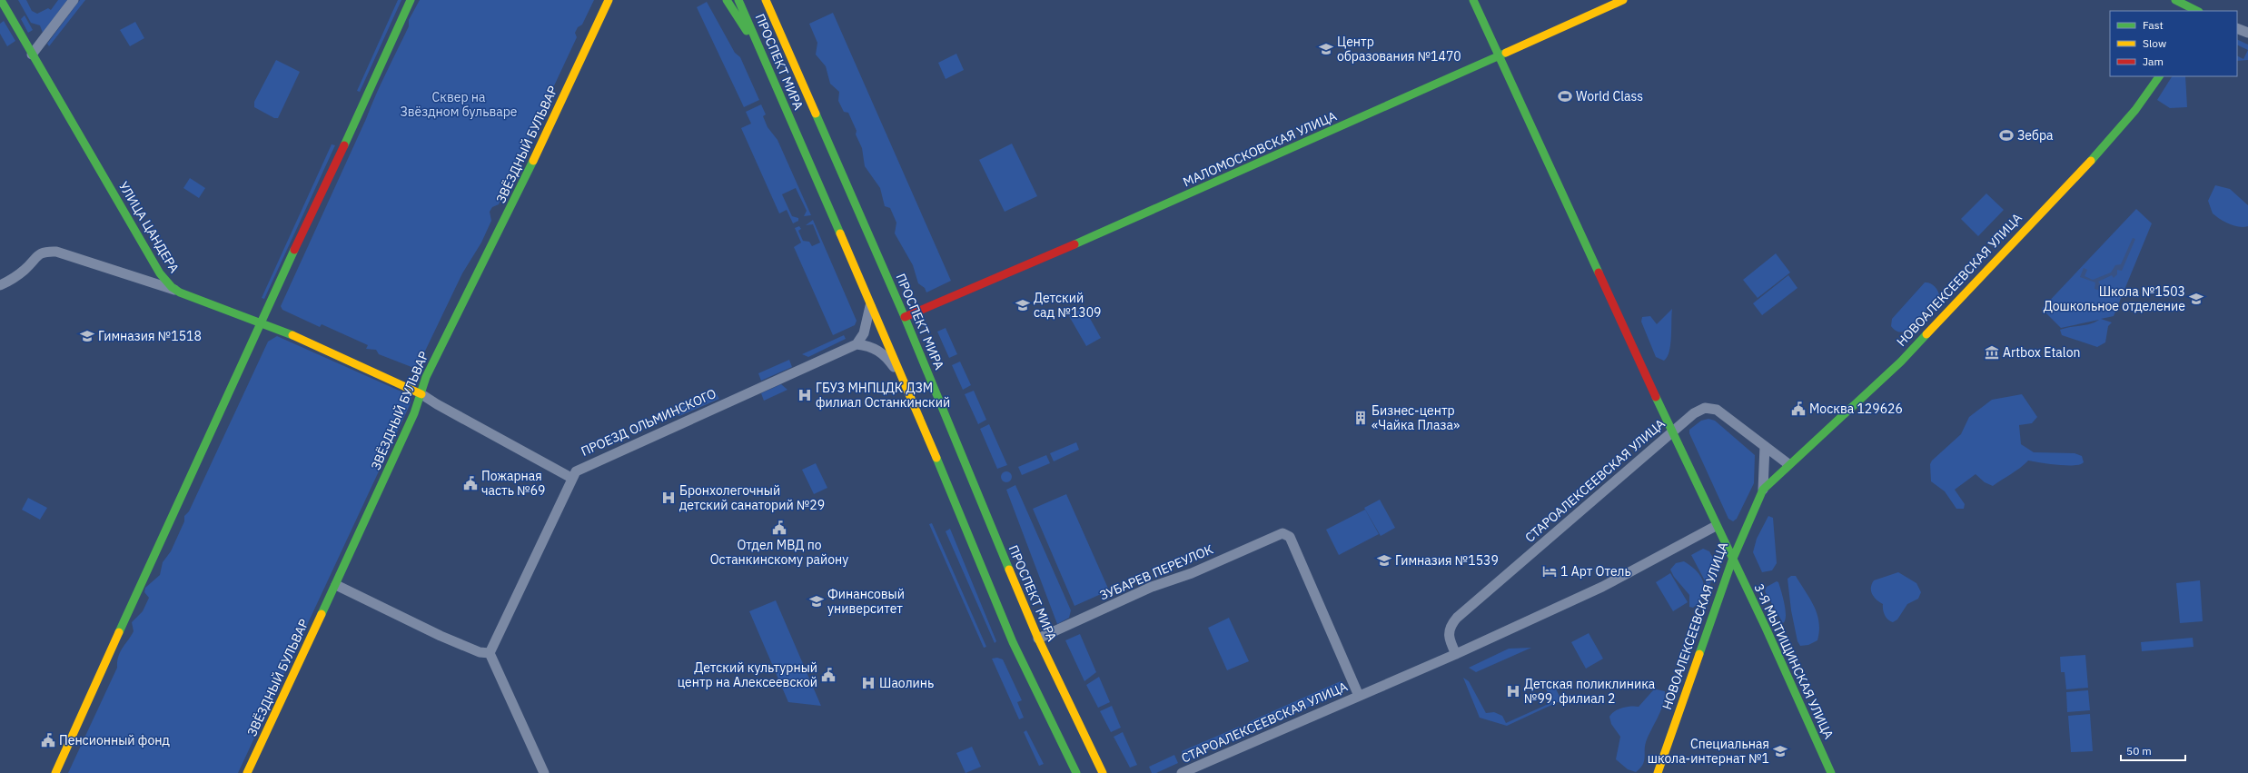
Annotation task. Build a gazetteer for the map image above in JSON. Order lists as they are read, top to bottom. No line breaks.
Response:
{"streets":{"street":["ПРОСПЕКТ МИРА","ЗВЁЗДНЫЙ БУЛЬВАР","МАЛОМОСКОВСКАЯ УЛИЦА","УЛИЦА ЦАНДЕРА","НОВОАЛЕКСЕЕВСКАЯ УЛИЦА","ПРОЕЗД ОЛЬМИНСКОГО","СТАРОАЛЕКСЕЕВСКАЯ УЛИЦА","ЗУБАРЕВ ПЕРЕУЛОК","3-Я МЫТИЩИНСКАЯ УЛИЦА"]},"crossings":[["ПРОСПЕКТ МИРА","МАЛОМОСКОВСКАЯ УЛИЦА"],["ПРОСПЕКТ МИРА","ЗУБАРЕВ ПЕРЕУЛОК"],["ЗВЁЗДНЫЙ БУЛЬВАР","УЛИЦА ЦАНДЕРА"],["МАЛОМОСКОВСКАЯ УЛИЦА","3-Я МЫТИЩИНСКАЯ УЛИЦА"],["НОВОАЛЕКСЕЕВСКАЯ УЛИЦА","СТАРОАЛЕКСЕЕВСКАЯ УЛИЦА"],["НОВОАЛЕКСЕЕВСКАЯ УЛИЦА","3-Я МЫТИЩИНСКАЯ УЛИЦА"],["СТАРОАЛЕКСЕЕВСКАЯ УЛИЦА","ЗУБАРЕВ ПЕРЕУЛОК"],["СТАРОАЛЕКСЕЕВСКАЯ УЛИЦА","3-Я МЫТИЩИНСКАЯ УЛИЦА"]],"parks":["Сквер на Звёздном бульваре"],"places":{"school or university":["Центр образования №1470","Школа №1503 Дошкольное отделение","Детский сад №1309","Гимназия №1518","Гимназия №1539","Финансовый университет","Специальная школа-интернат №1"],"sports":["World Class","Зебра"],"museum":["Artbox Etalon"],"hospital":["ГБУЗ МНПЦДК ДЗМ филиал Останкинский","Бронхолегочный детский санаторий №29","Шаолинь","Детская поликлиника №99, филиал 2"],"public building":["Москва 129626","Пожарная часть №69","Отдел МВД по Останкинскому району","Детский культурный центр на Алексеевской","Пенсионный фонд"],"building":["Бизнес-центр «Чайка Плаза»"],"hotel":["1 Арт Отель"]},"legend":["Fast","Slow","Jam"],"scale_bar":"50 m"}
